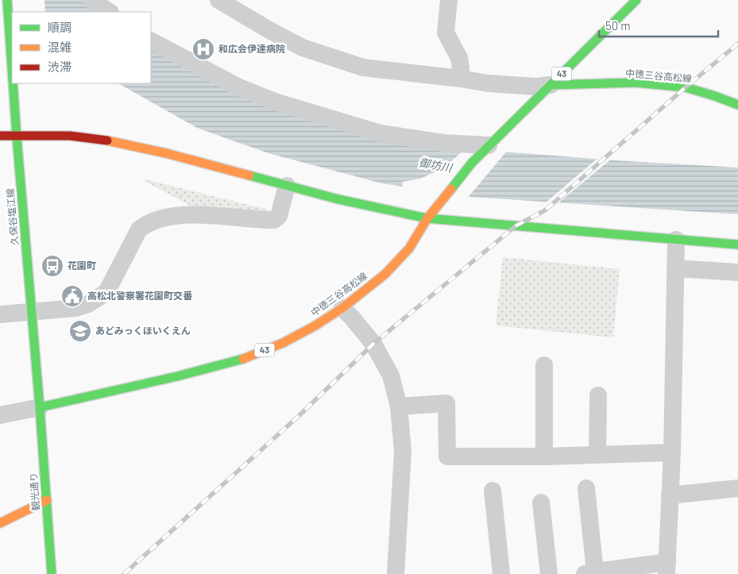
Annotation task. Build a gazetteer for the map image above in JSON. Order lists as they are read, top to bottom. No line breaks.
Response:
{"streets":{"main road":["43","中徳三谷高松線","久保谷塩江線","観光通り"]},"crossings":[["中徳三谷高松線","久保谷塩江線"],["中徳三谷高松線","観光通り"],["久保谷塩江線","観光通り"]],"water":["御坊川"],"places":{"hospital":["和広会伊達病院"],"bus stop":["花園町"],"public building":["高松北警察署花園町交番"],"school or university":["あどみっくほいくえん"]},"legend":["順調","混雑","渋滞"],"scale_bar":"50 m"}
